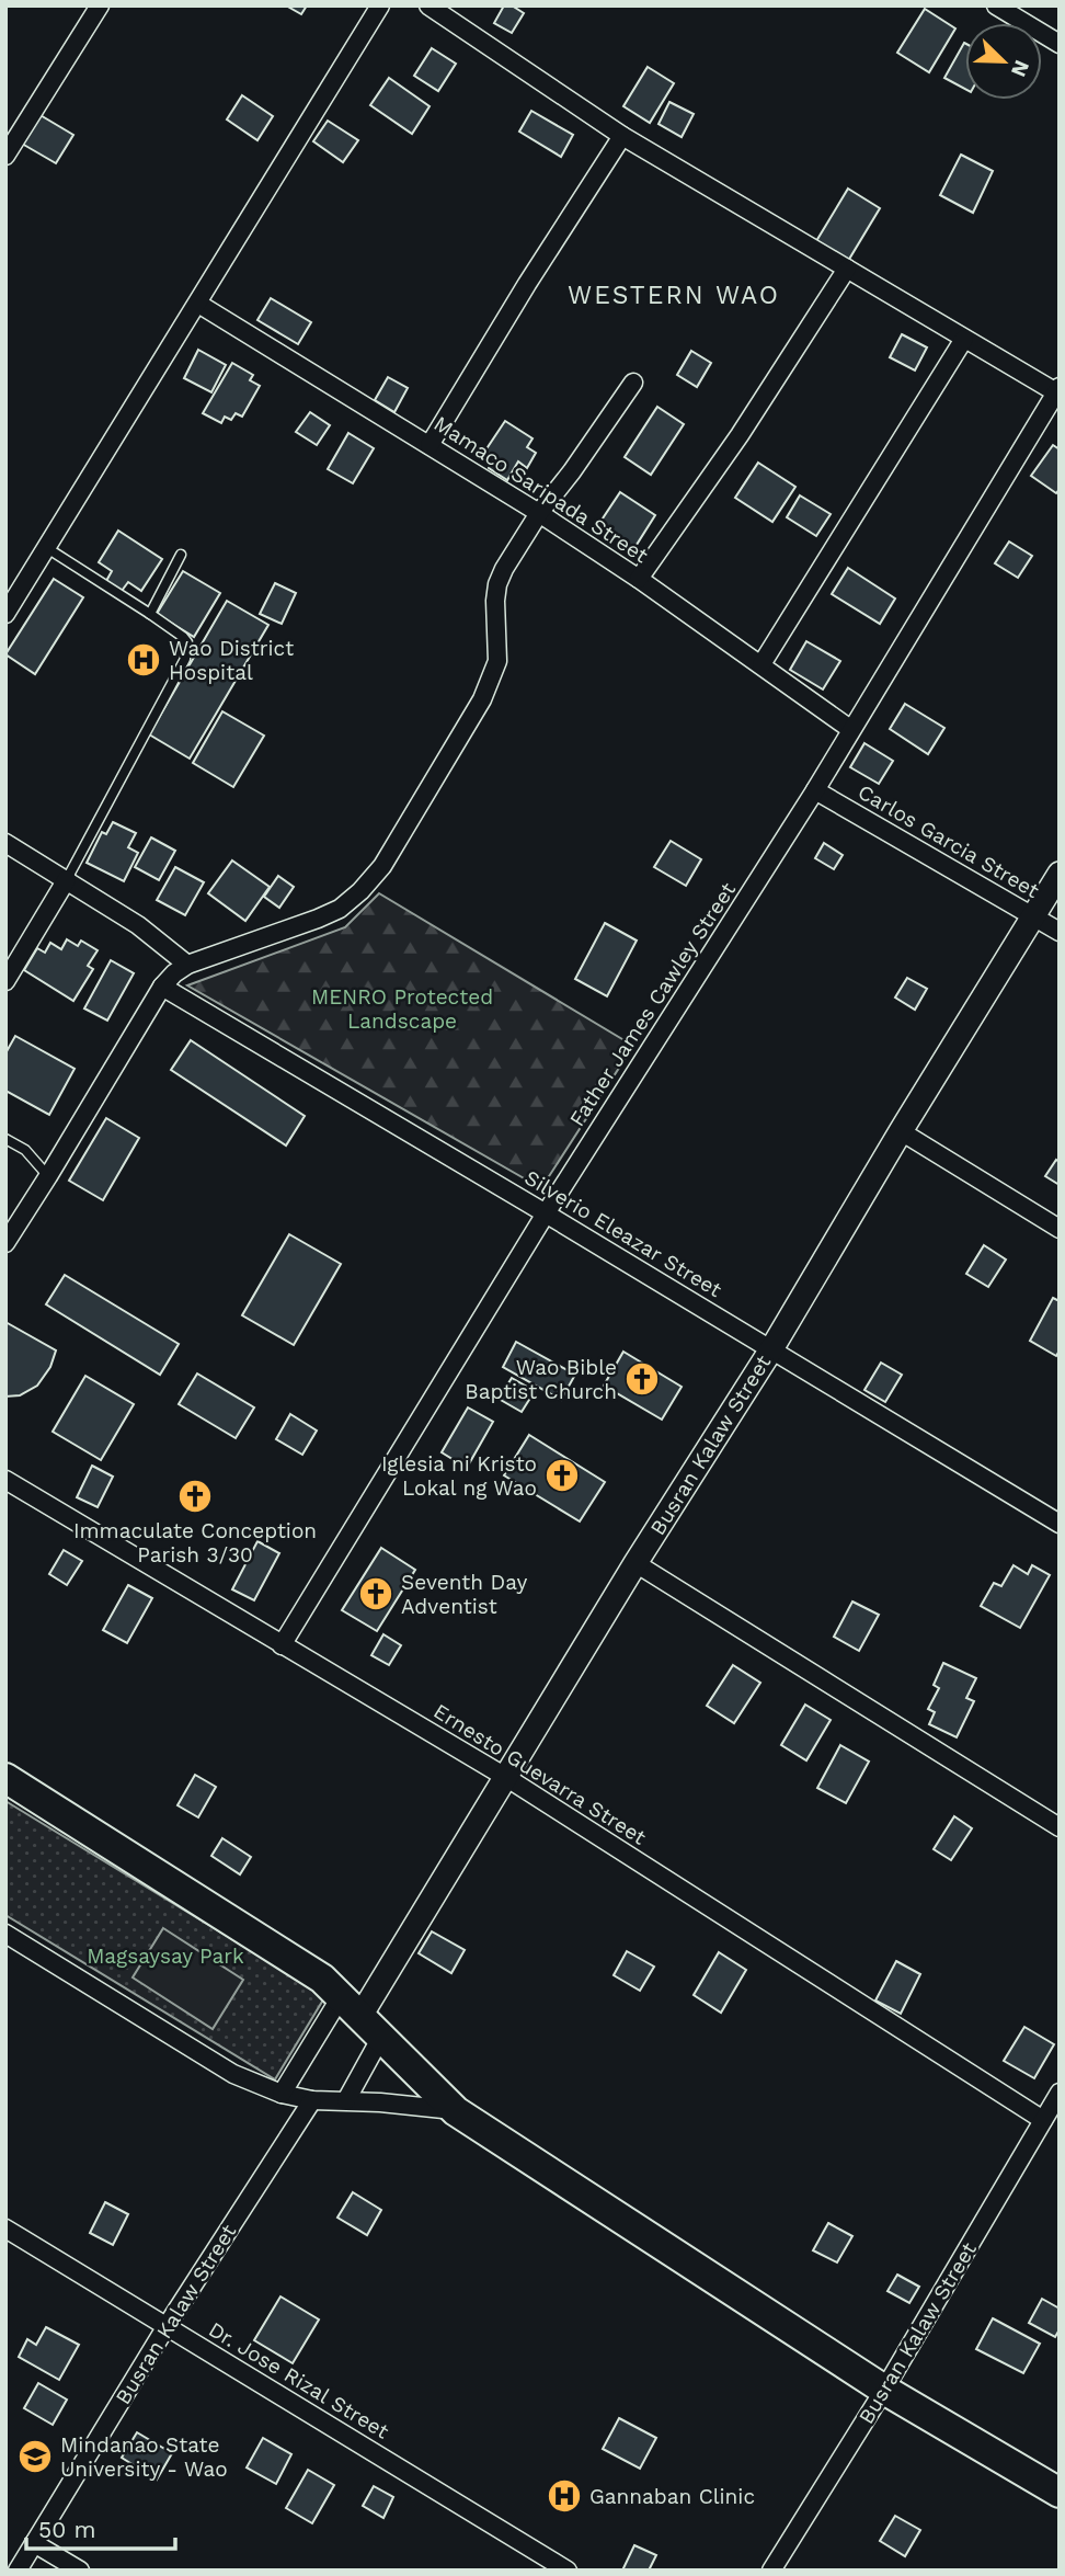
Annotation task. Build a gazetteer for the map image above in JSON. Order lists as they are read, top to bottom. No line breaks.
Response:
{"streets":{"street":["Mamaco Saripada Street","Carlos Garcia Street","Father James Cawley Street","Silverio Eleazar Street","Busran Kalaw Street","Ernesto Guevarra Street","Dr. Jose Rizal Street"]},"crossings":[["Mamaco Saripada Street","Father James Cawley Street"],["Carlos Garcia Street","Father James Cawley Street"],["Carlos Garcia Street","Busran Kalaw Street"],["Father James Cawley Street","Silverio Eleazar Street"],["Father James Cawley Street","Ernesto Guevarra Street"],["Silverio Eleazar Street","Busran Kalaw Street"],["Busran Kalaw Street","Ernesto Guevarra Street"],["Busran Kalaw Street","Dr. Jose Rizal Street"]],"districts":["WESTERN WAO"],"parks":["MENRO Protected Landscape","Magsaysay Park"],"places":{"hospital":["Wao District Hospital","Gannaban Clinic"],"church":["Wao Bible Baptist Church","Iglesia ni Kristo Lokal ng Wao","Immaculate Conception Parish 3/30","Seventh Day Adventist"],"school or university":["Mindanao State University - Wao"]},"scale_bar":"50 m","north":"bottom right"}
